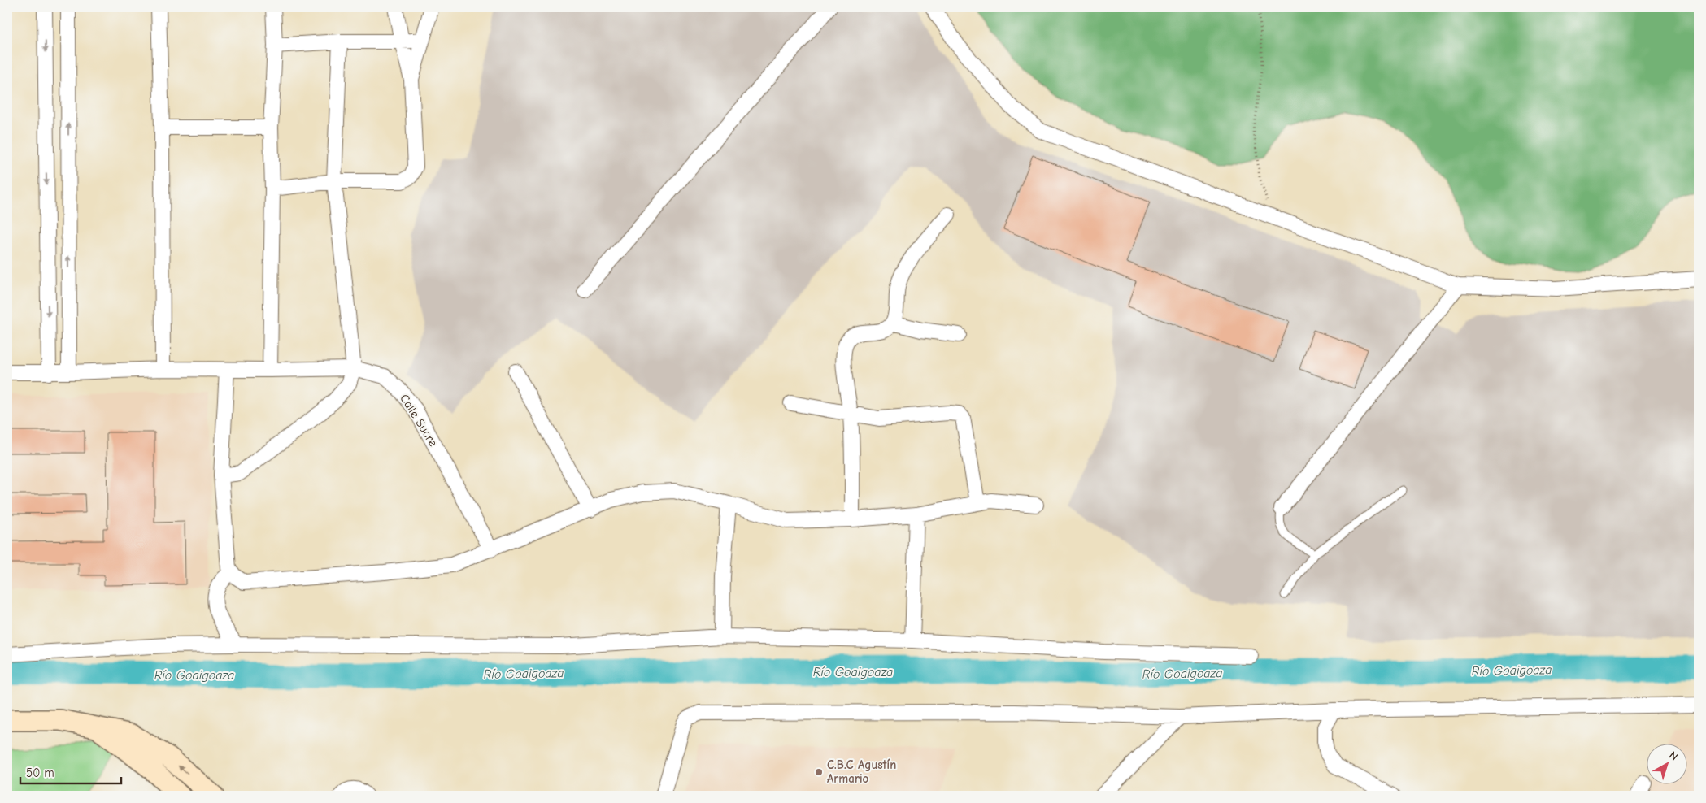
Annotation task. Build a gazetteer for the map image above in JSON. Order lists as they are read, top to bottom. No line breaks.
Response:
{"streets":{"street":["Calle Sucre"]},"water":["Río Goaigoaza"],"places":["C.B.C Agustín Armario"],"scale_bar":"50 m","north":"top right"}
